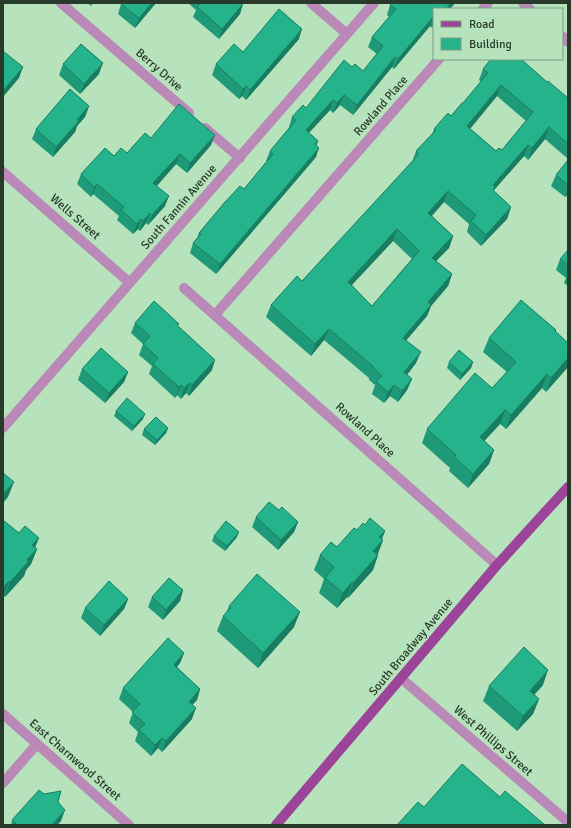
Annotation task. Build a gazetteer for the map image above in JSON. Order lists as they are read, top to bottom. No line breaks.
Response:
{"streets":{"main road":["South Broadway Avenue"],"street":["Berry Drive","Rowland Place","South Fannin Avenue","Wells Street","West Phillips Street","East Charnwood Street"]},"crossings":[["Berry Drive","South Fannin Avenue"],["Rowland Place","South Broadway Avenue"],["South Fannin Avenue","Wells Street"],["South Broadway Avenue","West Phillips Street"]],"legend":["Road","Building"]}
